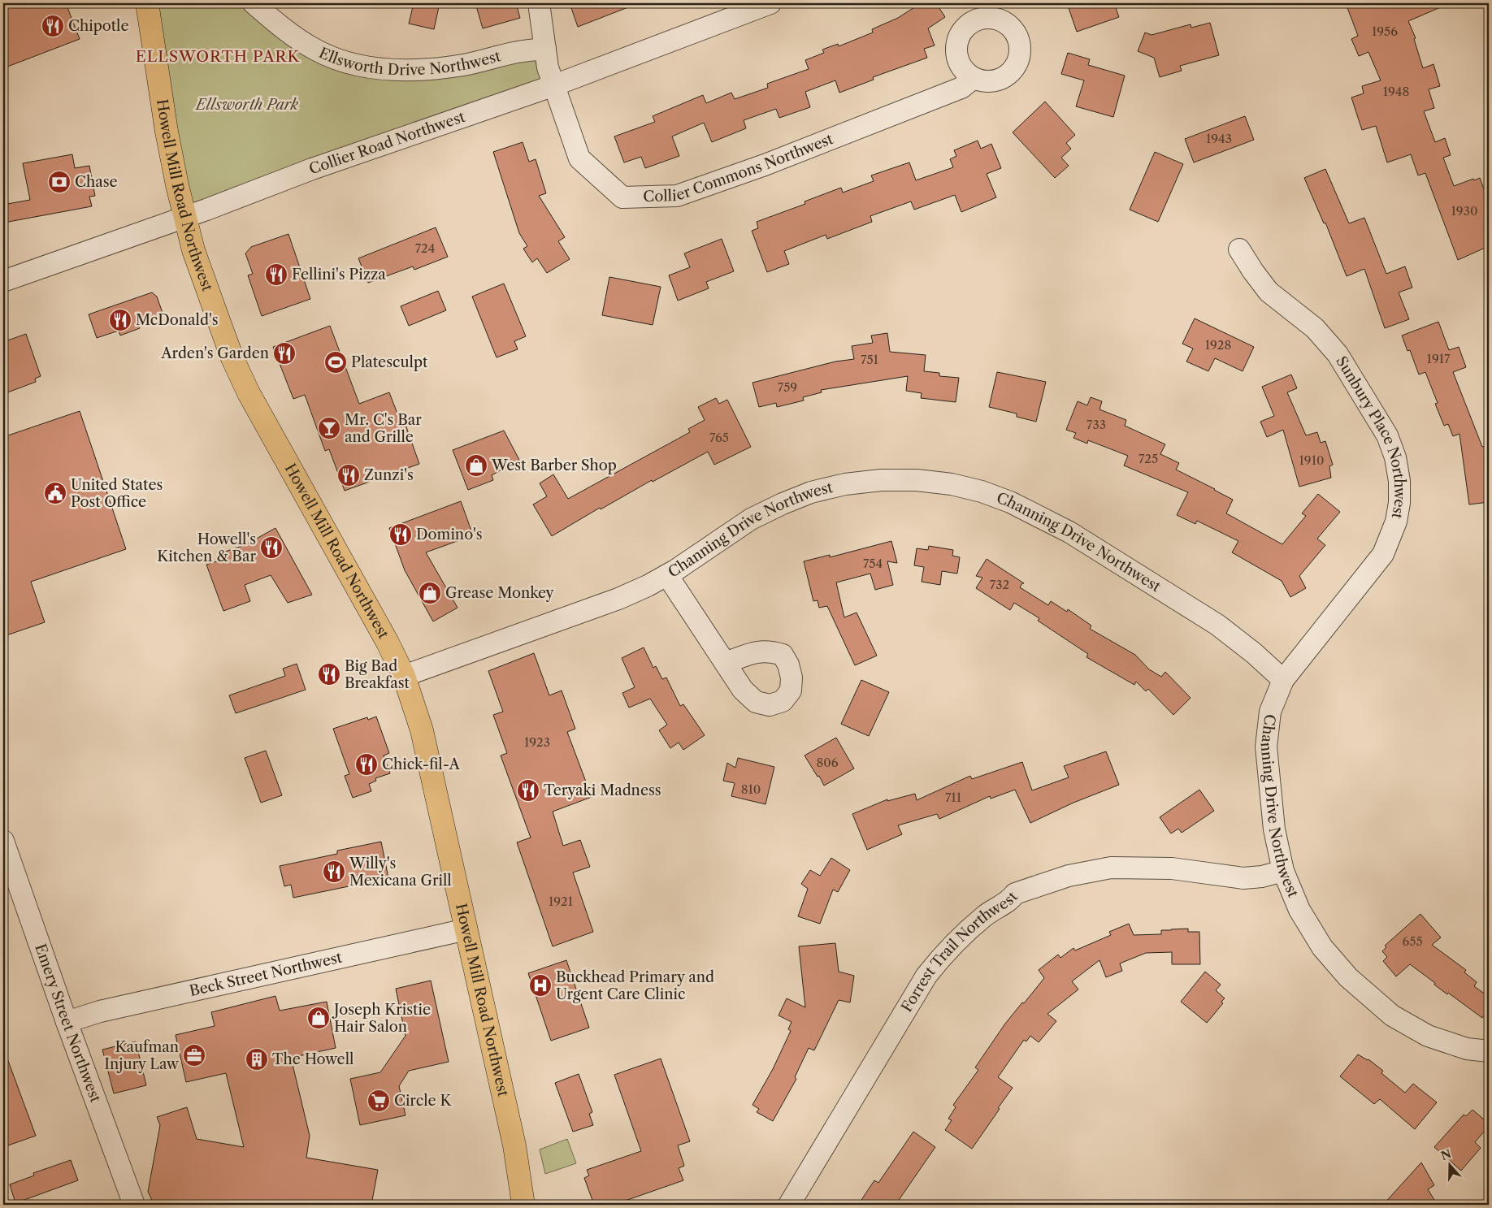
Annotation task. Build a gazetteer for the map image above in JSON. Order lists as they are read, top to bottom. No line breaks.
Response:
{"streets":{"main road":["Howell Mill Road Northwest"],"street":["Ellsworth Drive Northwest","Collier Road Northwest","Collier Commons Northwest","Sunbury Place Northwest","Channing Drive Northwest","Forrest Trail Northwest","Beck Street Northwest","Emery Street Northwest"]},"crossings":[["Collier Road Northwest","Collier Commons Northwest"],["Collier Road Northwest","Howell Mill Road Northwest"],["Howell Mill Road Northwest","Channing Drive Northwest"],["Howell Mill Road Northwest","Beck Street Northwest"],["Sunbury Place Northwest","Channing Drive Northwest"],["Channing Drive Northwest","Forrest Trail Northwest"],["Beck Street Northwest","Emery Street Northwest"]],"districts":["ELLSWORTH PARK"],"parks":["Ellsworth Park"],"places":{"restaurant":["Chipotle","Fellini's Pizza","McDonald's","Arden's Garden","Zunzi's","Domino's","Howell's Kitchen & Bar","Big Bad Breakfast","Chick-fil-A","Teryaki Madness","Willy's Mexicana Grill"],"bank":["Chase"],"sports":["Platesculpt"],"bar":["Mr. C's Bar and Grille"],"shop":["West Barber Shop","Grease Monkey","Joseph Kristie Hair Salon"],"public building":["United States Post Office"],"hospital":["Buckhead Primary and Urgent Care Clinic"],"office":["Kaufman Injury Law"],"building":["The Howell"],"supermarket":["Circle K"]},"house_numbers":["1956","1948","1943","1930","724","1928","1917","751","759","733","765","725","1910","754","732","1923","806","810","711","1921","655"],"north":"top"}
